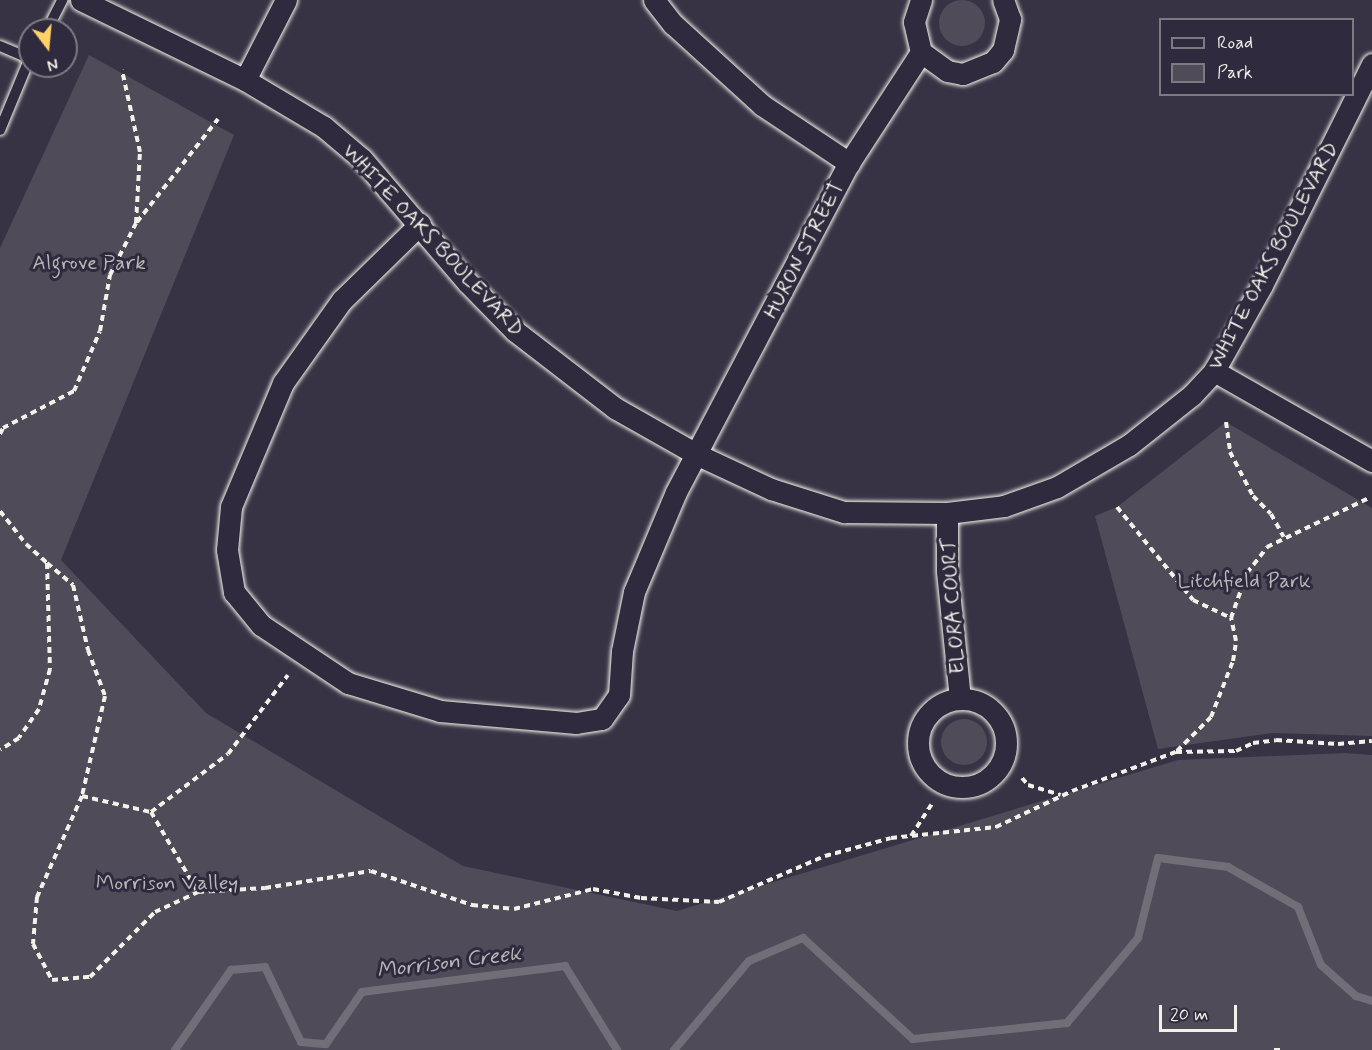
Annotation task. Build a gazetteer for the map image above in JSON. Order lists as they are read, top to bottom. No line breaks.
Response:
{"streets":{"street":["WHITE OAKS BOULEVARD","HURON STREET","ELORA COURT"]},"crossings":[["WHITE OAKS BOULEVARD","HURON STREET"],["WHITE OAKS BOULEVARD","ELORA COURT"]],"water":["Morrison Creek"],"parks":["Algrove Park","Litchfield Park","Morrison Valley"],"legend":["Road","Park"],"scale_bar":"20 m","north":"bottom"}
